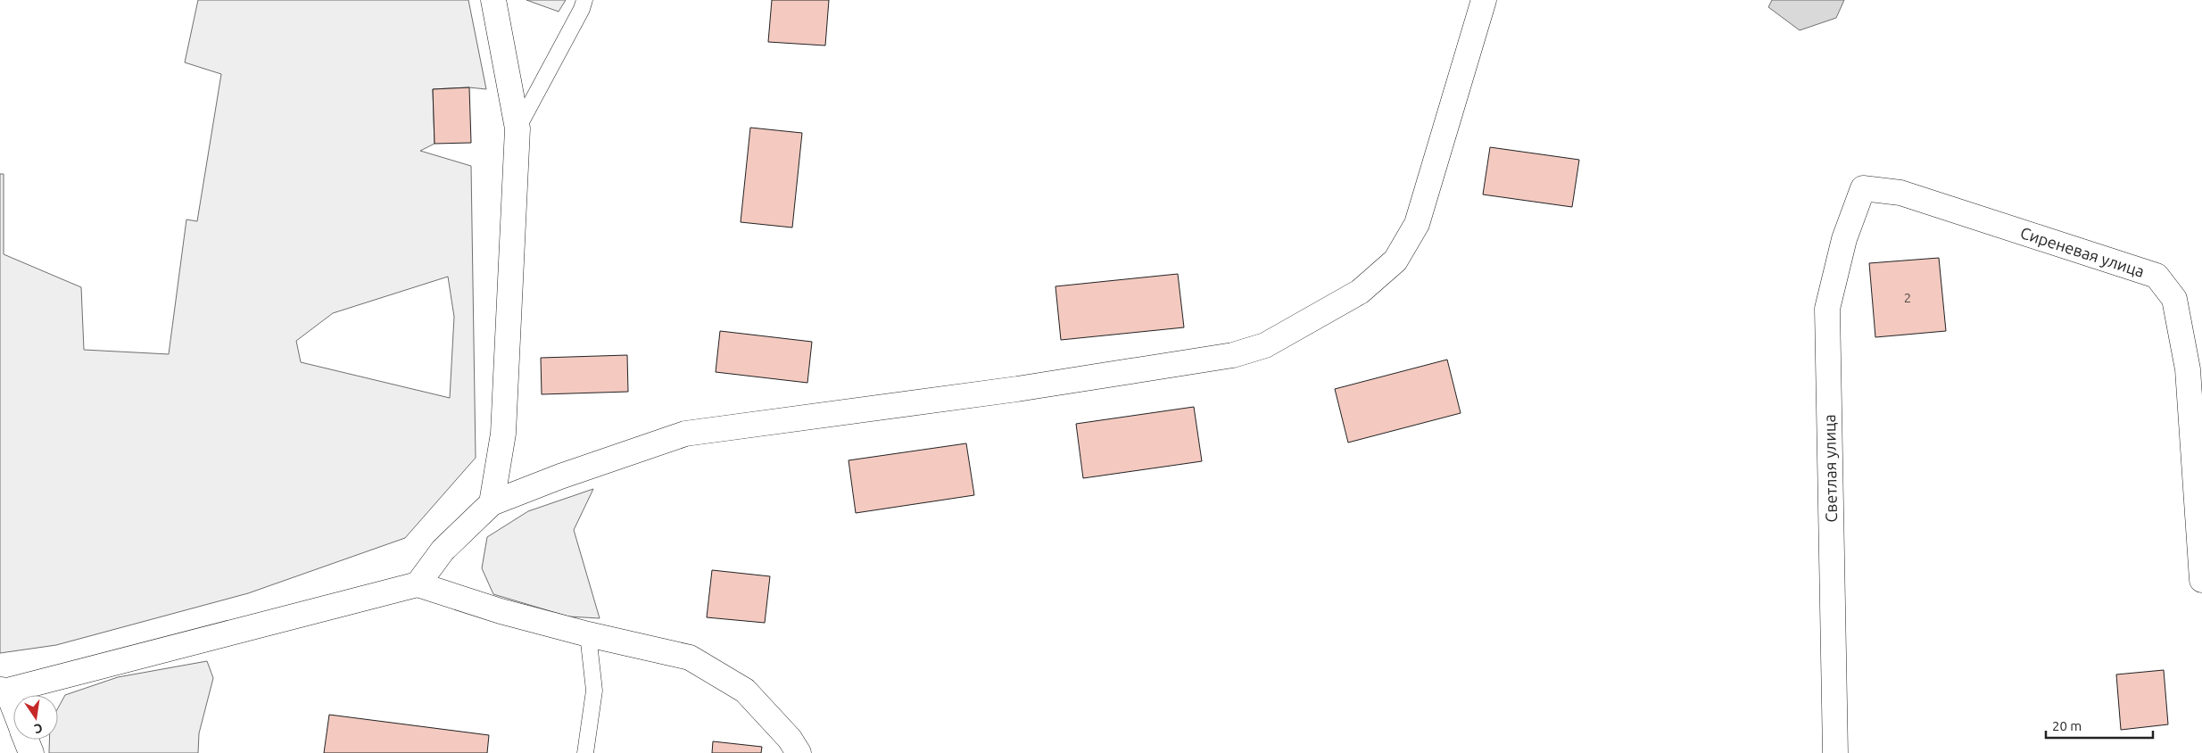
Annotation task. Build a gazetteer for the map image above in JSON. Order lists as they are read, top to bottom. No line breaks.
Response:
{"streets":{"street":["Сиреневая улица","Светлая улица"]},"crossings":[["Сиреневая улица","Светлая улица"]],"house_numbers":["2"],"scale_bar":"20 m","north":"bottom"}
